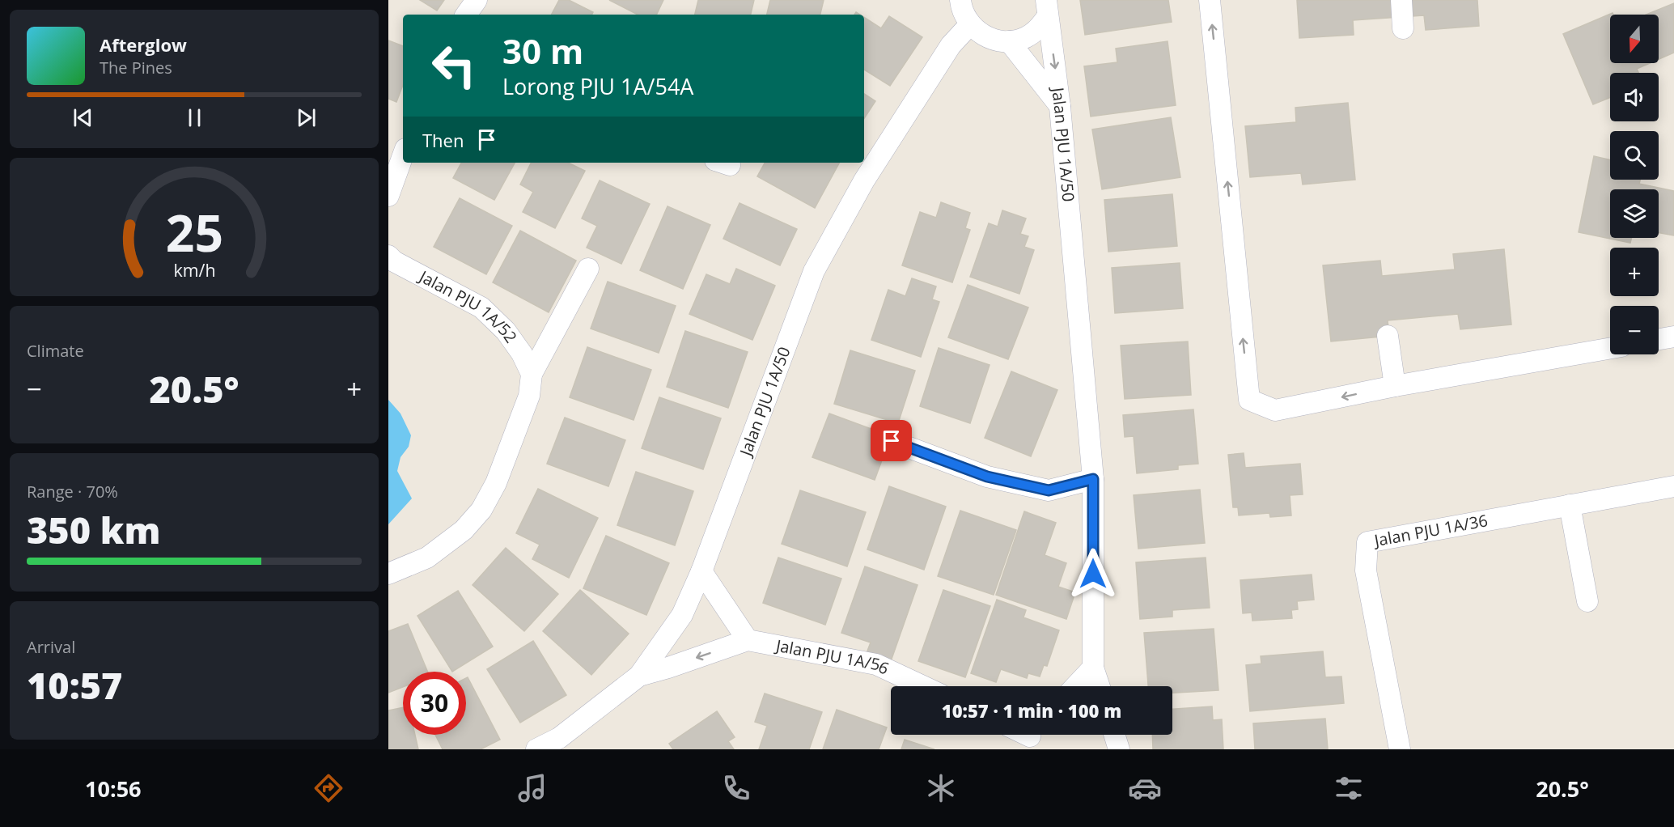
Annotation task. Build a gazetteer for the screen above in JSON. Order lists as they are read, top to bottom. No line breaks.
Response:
{"streets":{"street":["Jalan PJU 1A/50","Jalan PJU 1A/52","Jalan PJU 1A/36","Jalan PJU 1A/56"]},"north":"bottom","page":{"map_buttons":["+","−"],"turn":["30 m","Lorong PJU 1A/54A"],"song":["Afterglow","The Pines"],"then":"Then","tile":["Climate",["Range · 70%","350 km"],["Arrival","10:57"]],"heat":["−","20.5°","+"],"limit":"30","trip":"10:57 · 1 min · 100 m","tabs":["10:56","20.5°"],"gauge":["25","km/h"]}}
